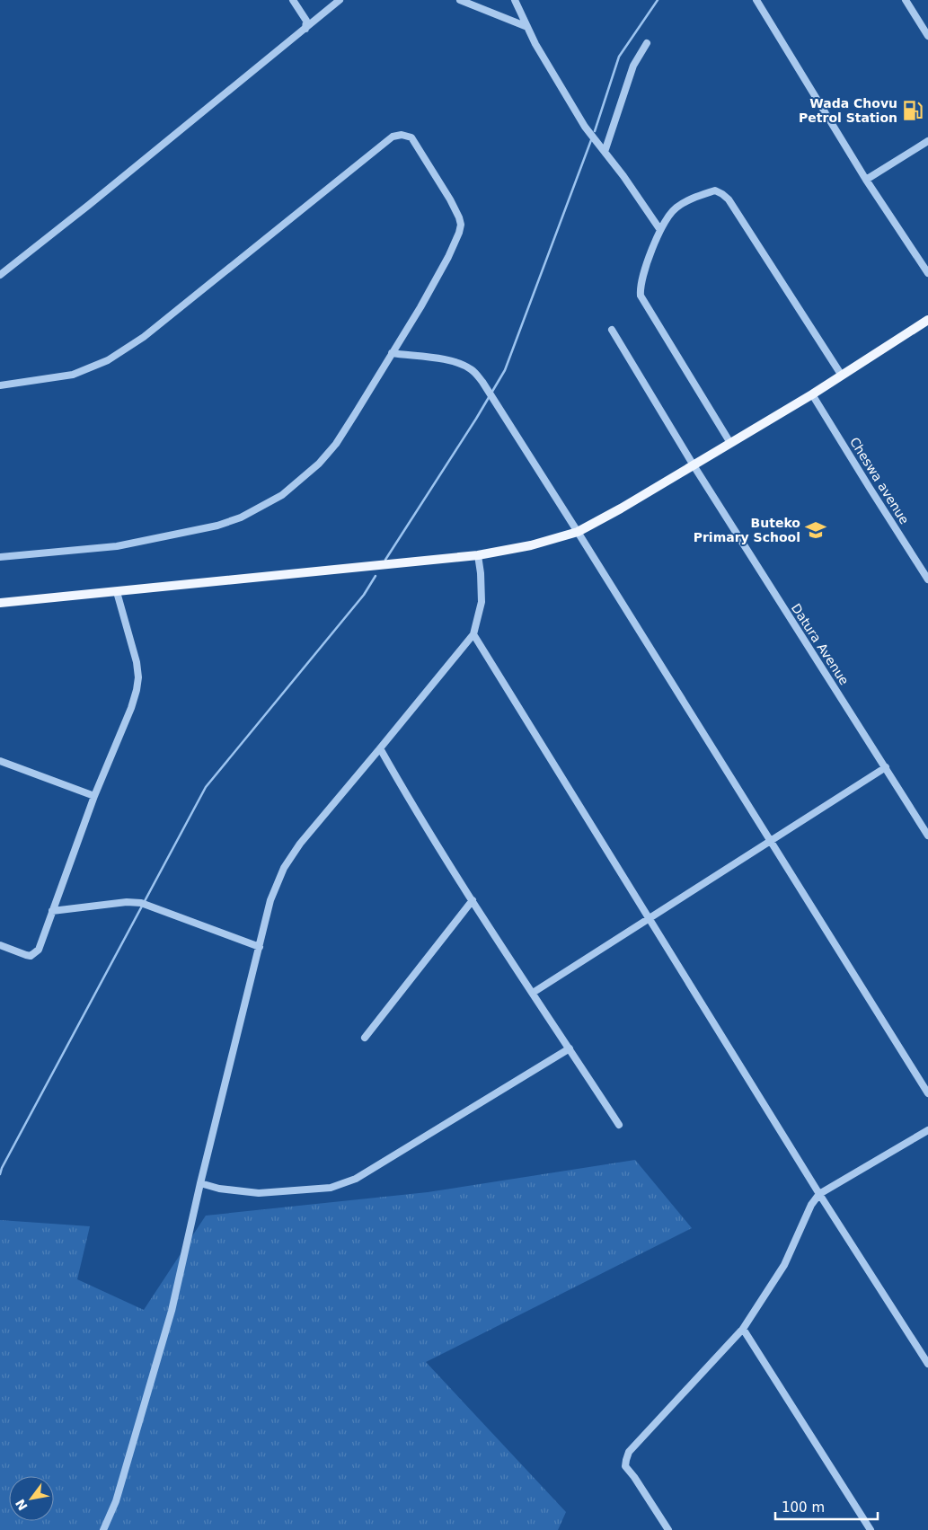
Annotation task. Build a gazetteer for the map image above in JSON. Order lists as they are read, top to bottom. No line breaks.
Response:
{"streets":{"street":["Cheswa avenue","Datura Avenue"]},"places":{"fuel station":["Wada Chovu Petrol Station"],"school or university":["Buteko Primary School"]},"scale_bar":"100 m","north":"bottom left"}
